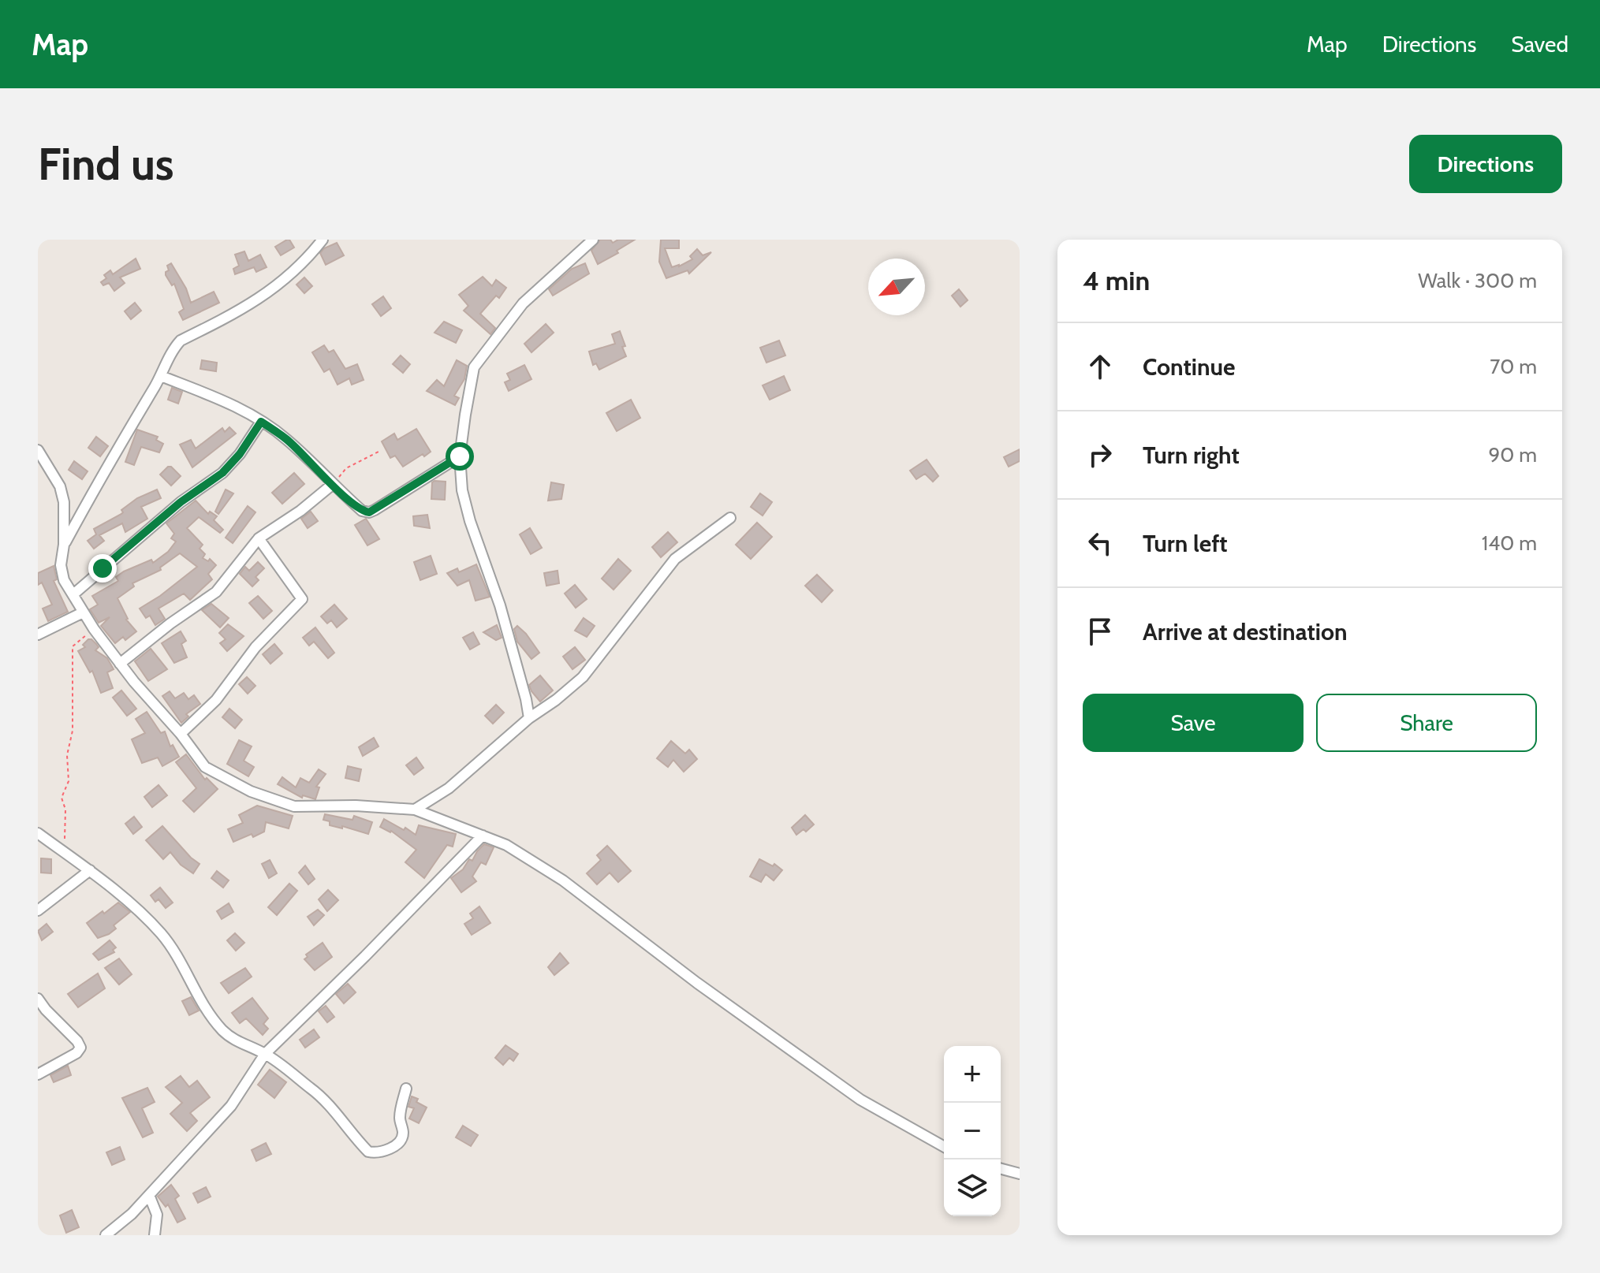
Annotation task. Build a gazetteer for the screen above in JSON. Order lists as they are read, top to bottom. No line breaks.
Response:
{"north":"bottom left","page":{"header":"Map","nav":["Map","Directions","Saved"],"buttons":["Directions",["Save","Share"]],"title":"Find us","heading":["4 min","Walk · 300 m"],"list":[["Continue","70 m"],["Turn right","90 m"],["Turn left","140 m"],"Arrive at destination"],"map_buttons":["+","−"]}}
